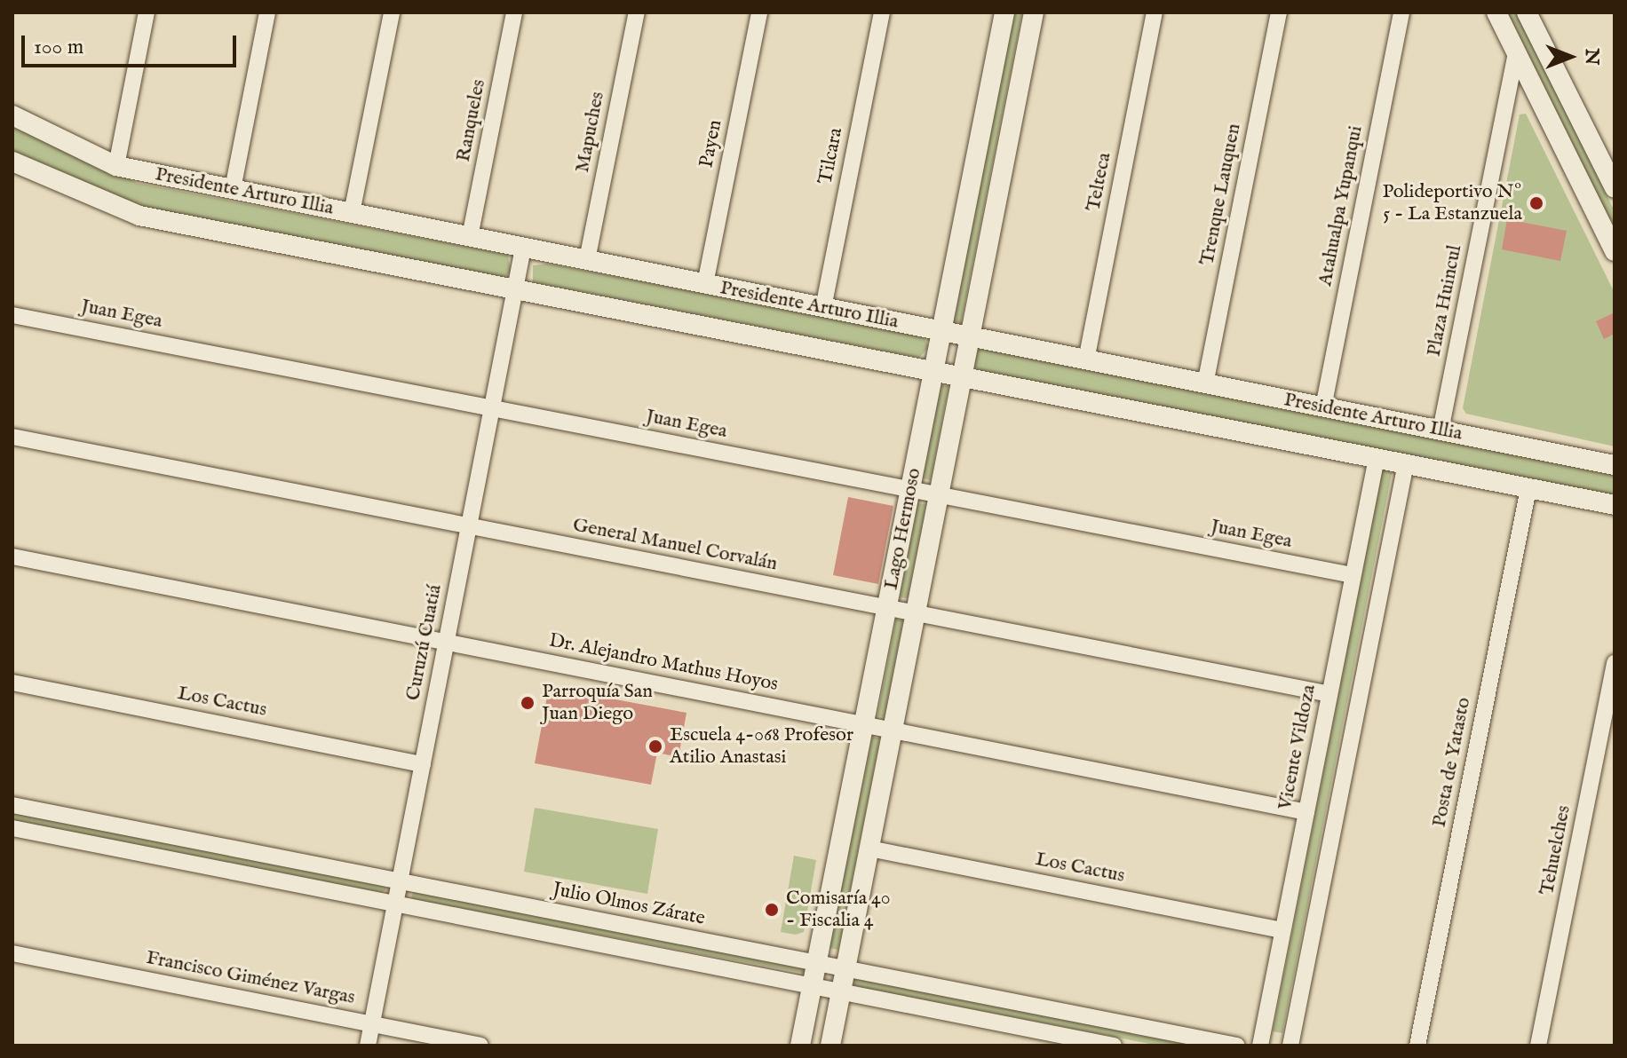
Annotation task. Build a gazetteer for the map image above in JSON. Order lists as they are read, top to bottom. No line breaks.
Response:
{"streets":{"street":["Ranqueles","Mapuches","Payen","Tilcara","Telteca","Presidente Arturo Illia","Trenque Lauquen","Atahualpa Yupanqui","Plaza Huincul","Juan Egea","Lago Hermoso","General Manuel Corvalán","Curuzú Cuatiá","Dr. Alejandro Mathus Hoyos","Los Cactus","Vicente Vildoza","Posta de Yatasto","Tehuelches","Julio Olmos Zárate","Francisco Giménez Vargas"]},"crossings":[["Ranqueles","Presidente Arturo Illia"],["Mapuches","Presidente Arturo Illia"],["Payen","Presidente Arturo Illia"],["Tilcara","Presidente Arturo Illia"],["Telteca","Presidente Arturo Illia"],["Presidente Arturo Illia","Trenque Lauquen"],["Presidente Arturo Illia","Atahualpa Yupanqui"],["Presidente Arturo Illia","Plaza Huincul"],["Presidente Arturo Illia","Lago Hermoso"],["Presidente Arturo Illia","Curuzú Cuatiá"],["Presidente Arturo Illia","Vicente Vildoza"],["Presidente Arturo Illia","Posta de Yatasto"],["Juan Egea","Lago Hermoso"],["Juan Egea","Curuzú Cuatiá"],["Juan Egea","Vicente Vildoza"],["Lago Hermoso","General Manuel Corvalán"],["Lago Hermoso","Dr. Alejandro Mathus Hoyos"],["Lago Hermoso","Los Cactus"],["Lago Hermoso","Julio Olmos Zárate"],["General Manuel Corvalán","Curuzú Cuatiá"],["General Manuel Corvalán","Vicente Vildoza"],["Curuzú Cuatiá","Dr. Alejandro Mathus Hoyos"],["Curuzú Cuatiá","Los Cactus"],["Curuzú Cuatiá","Julio Olmos Zárate"],["Curuzú Cuatiá","Francisco Giménez Vargas"],["Dr. Alejandro Mathus Hoyos","Vicente Vildoza"],["Los Cactus","Vicente Vildoza"]],"places":["Polideportivo Nº 5 - La Estanzuela","Parroquía San Juan Diego","Escuela 4-068 Profesor Atilio Anastasi","Comisaría 40 - Fiscalia 4"],"scale_bar":"100 m","north":"right"}
